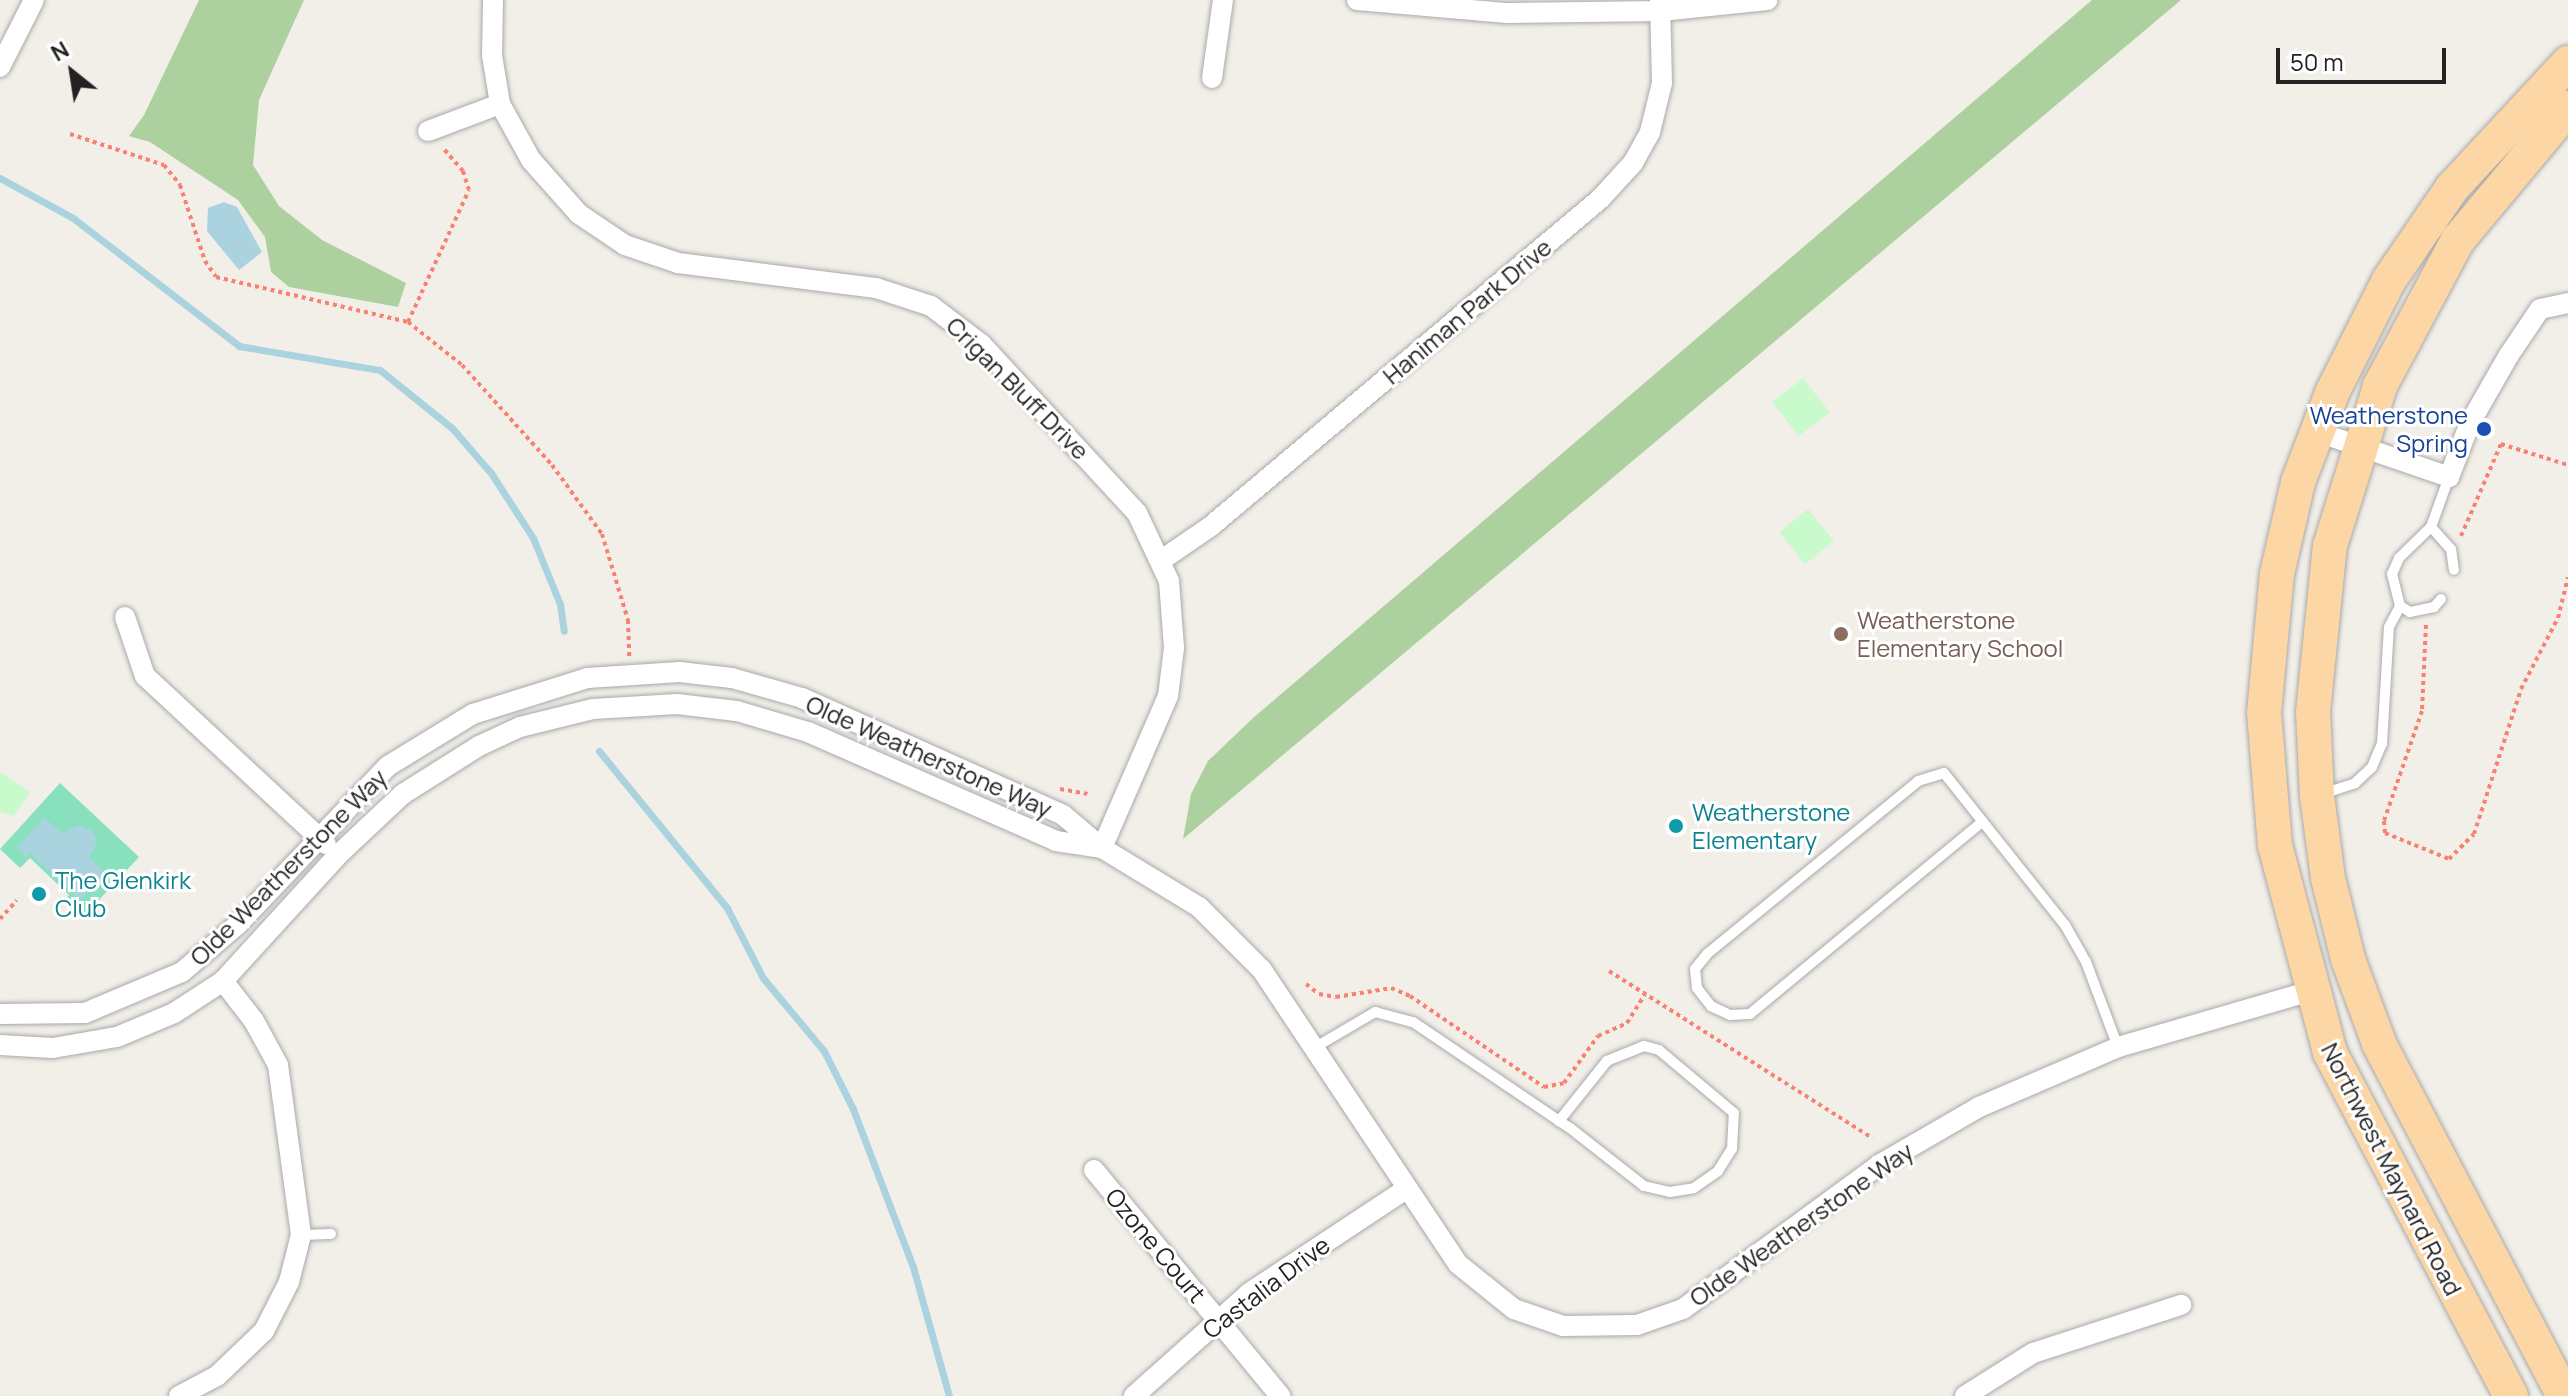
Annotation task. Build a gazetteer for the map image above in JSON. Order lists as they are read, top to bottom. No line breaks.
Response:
{"streets":{"main road":["Northwest Maynard Road"],"street":["Haniman Park Drive","Crigan Bluff Drive","Olde Weatherstone Way","Ozone Court","Castalia Drive"]},"crossings":[["Haniman Park Drive","Crigan Bluff Drive"],["Crigan Bluff Drive","Olde Weatherstone Way"],["Olde Weatherstone Way","Northwest Maynard Road"],["Olde Weatherstone Way","Castalia Drive"],["Ozone Court","Castalia Drive"]],"places":["Weatherstone Spring","Weatherstone Elementary School","Weatherstone Elementary","The Glenkirk Club"],"scale_bar":"50 m","north":"top left"}
